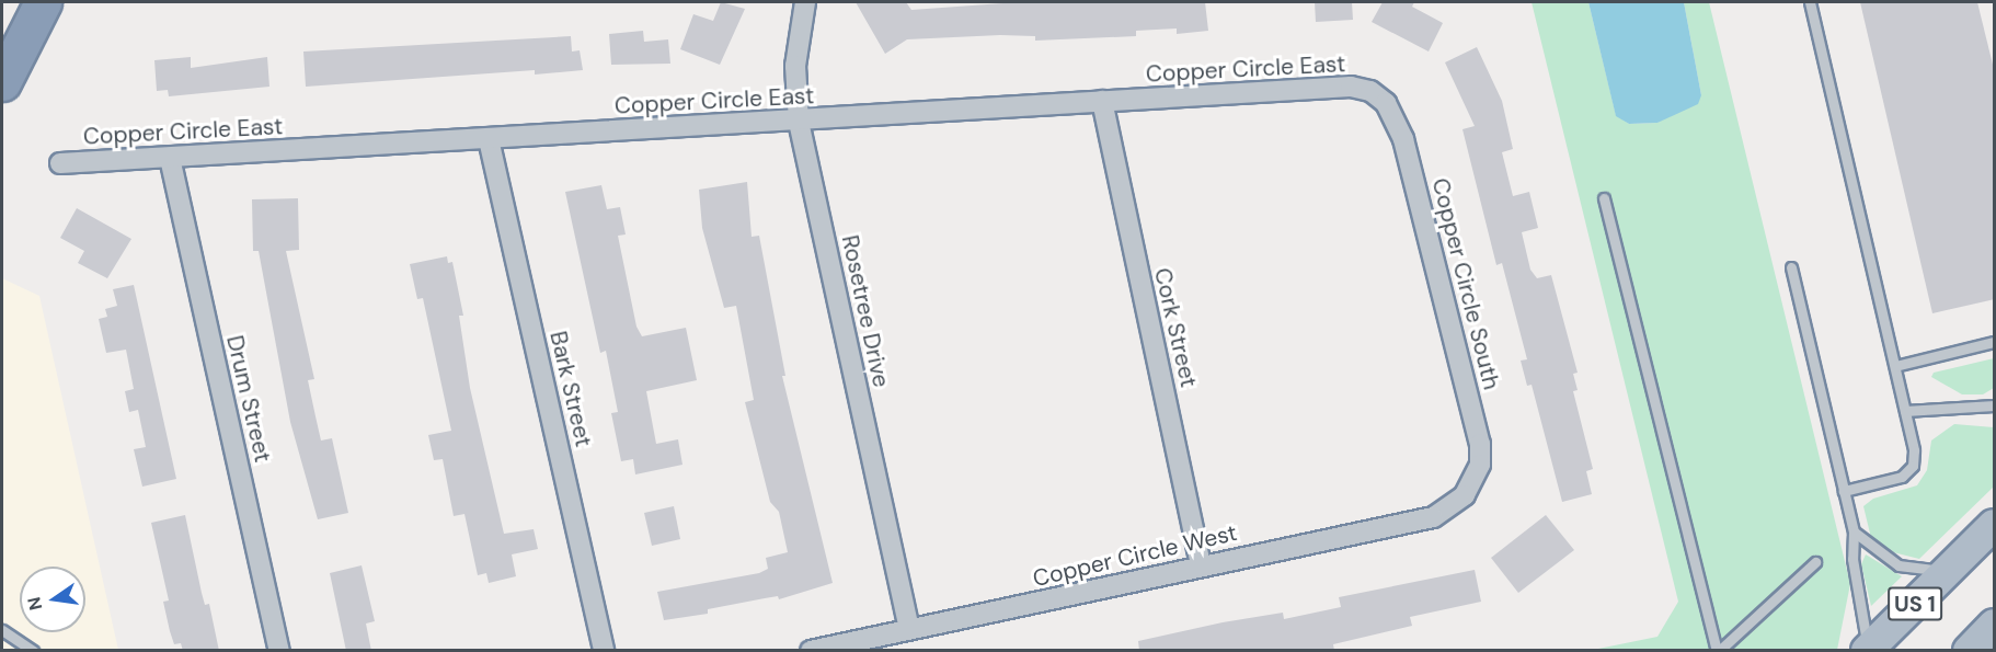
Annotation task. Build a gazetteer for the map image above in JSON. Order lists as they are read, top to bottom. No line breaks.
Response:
{"streets":{"main road":["US 1"],"street":["Copper Circle East","Copper Circle South","Rosetree Drive","Cork Street","Bark Street","Drum Street","Copper Circle West"]},"crossings":[["Copper Circle East","Copper Circle South"],["Copper Circle East","Rosetree Drive"],["Copper Circle East","Cork Street"],["Copper Circle East","Bark Street"],["Copper Circle East","Drum Street"],["Copper Circle South","Copper Circle West"],["Rosetree Drive","Copper Circle West"],["Cork Street","Copper Circle West"]],"north":"left"}
